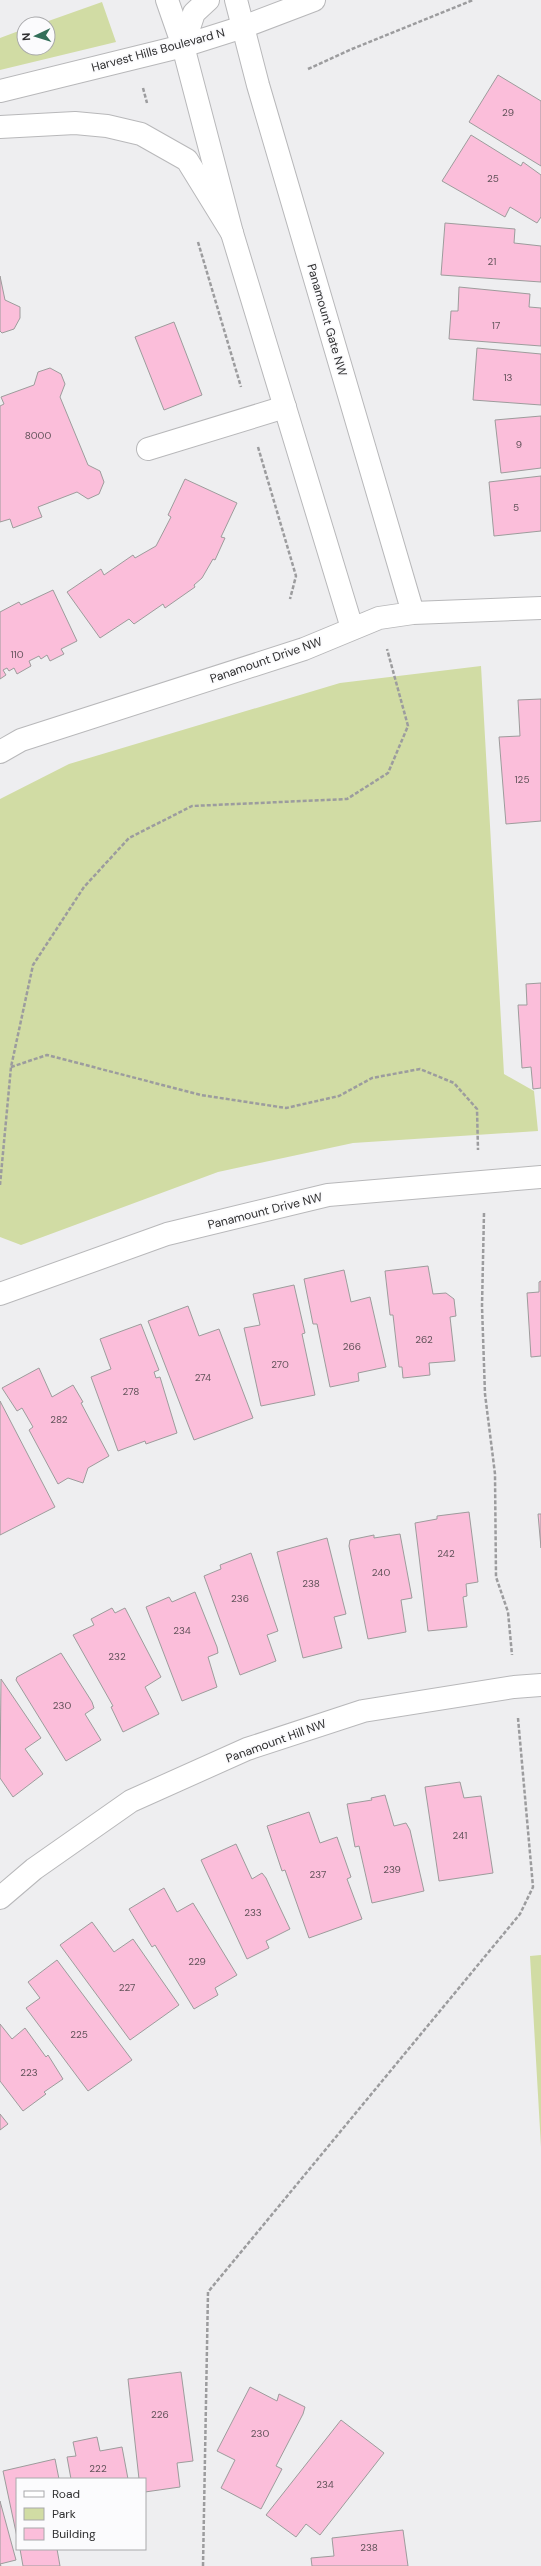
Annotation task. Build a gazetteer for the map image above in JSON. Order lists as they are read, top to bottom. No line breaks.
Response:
{"streets":{"street":["Harvest Hills Boulevard N","Panamount Gate NW","Panamount Drive NW","Panamount Hill NW"]},"crossings":[["Harvest Hills Boulevard N","Panamount Gate NW"],["Panamount Gate NW","Panamount Drive NW"]],"house_numbers":["29","25","21","17","13","8000","9","5","110","125","262","266","270","274","278","282","242","240","238","236","234","232","230","241","239","237","233","229","227","225","223","226","230","222","234","238"],"legend":["Road","Park","Building"],"north":"left"}
